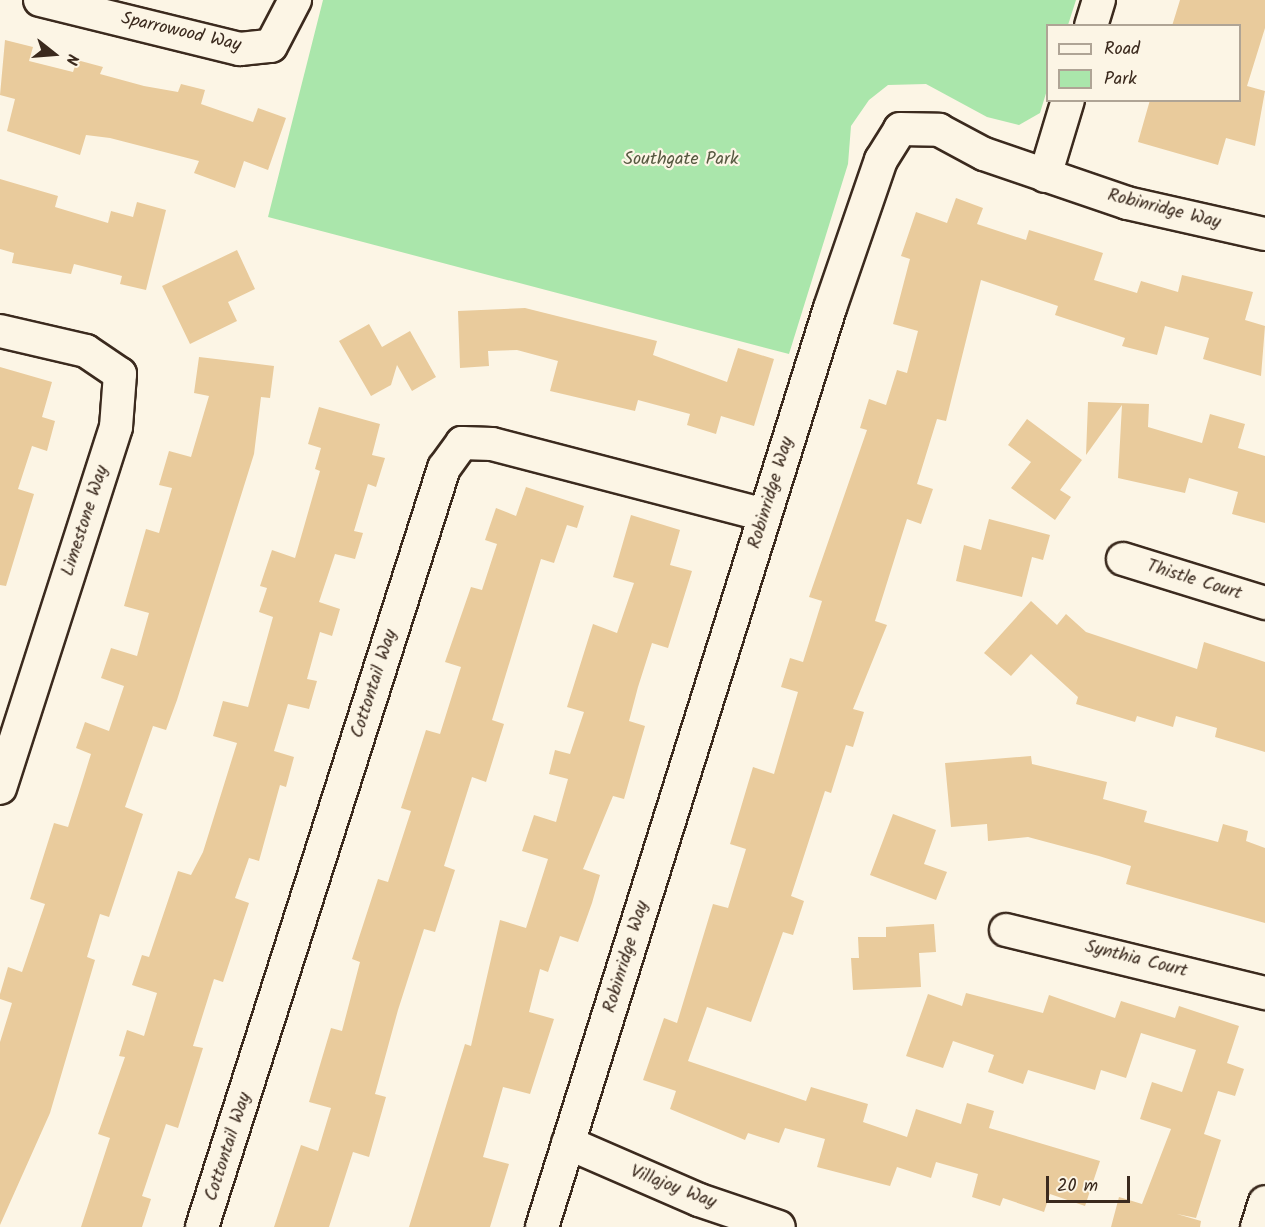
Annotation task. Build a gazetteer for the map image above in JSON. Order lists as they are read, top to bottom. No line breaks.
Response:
{"streets":{"street":["Sparrowood Way","Robinridge Way","Limestone Way","Thistle Court","Cottontail Way","Synthia Court","Villajoy Way"]},"crossings":[["Robinridge Way","Cottontail Way"],["Robinridge Way","Villajoy Way"]],"parks":["Southgate Park"],"legend":["Road","Park"],"scale_bar":"20 m","north":"right"}
